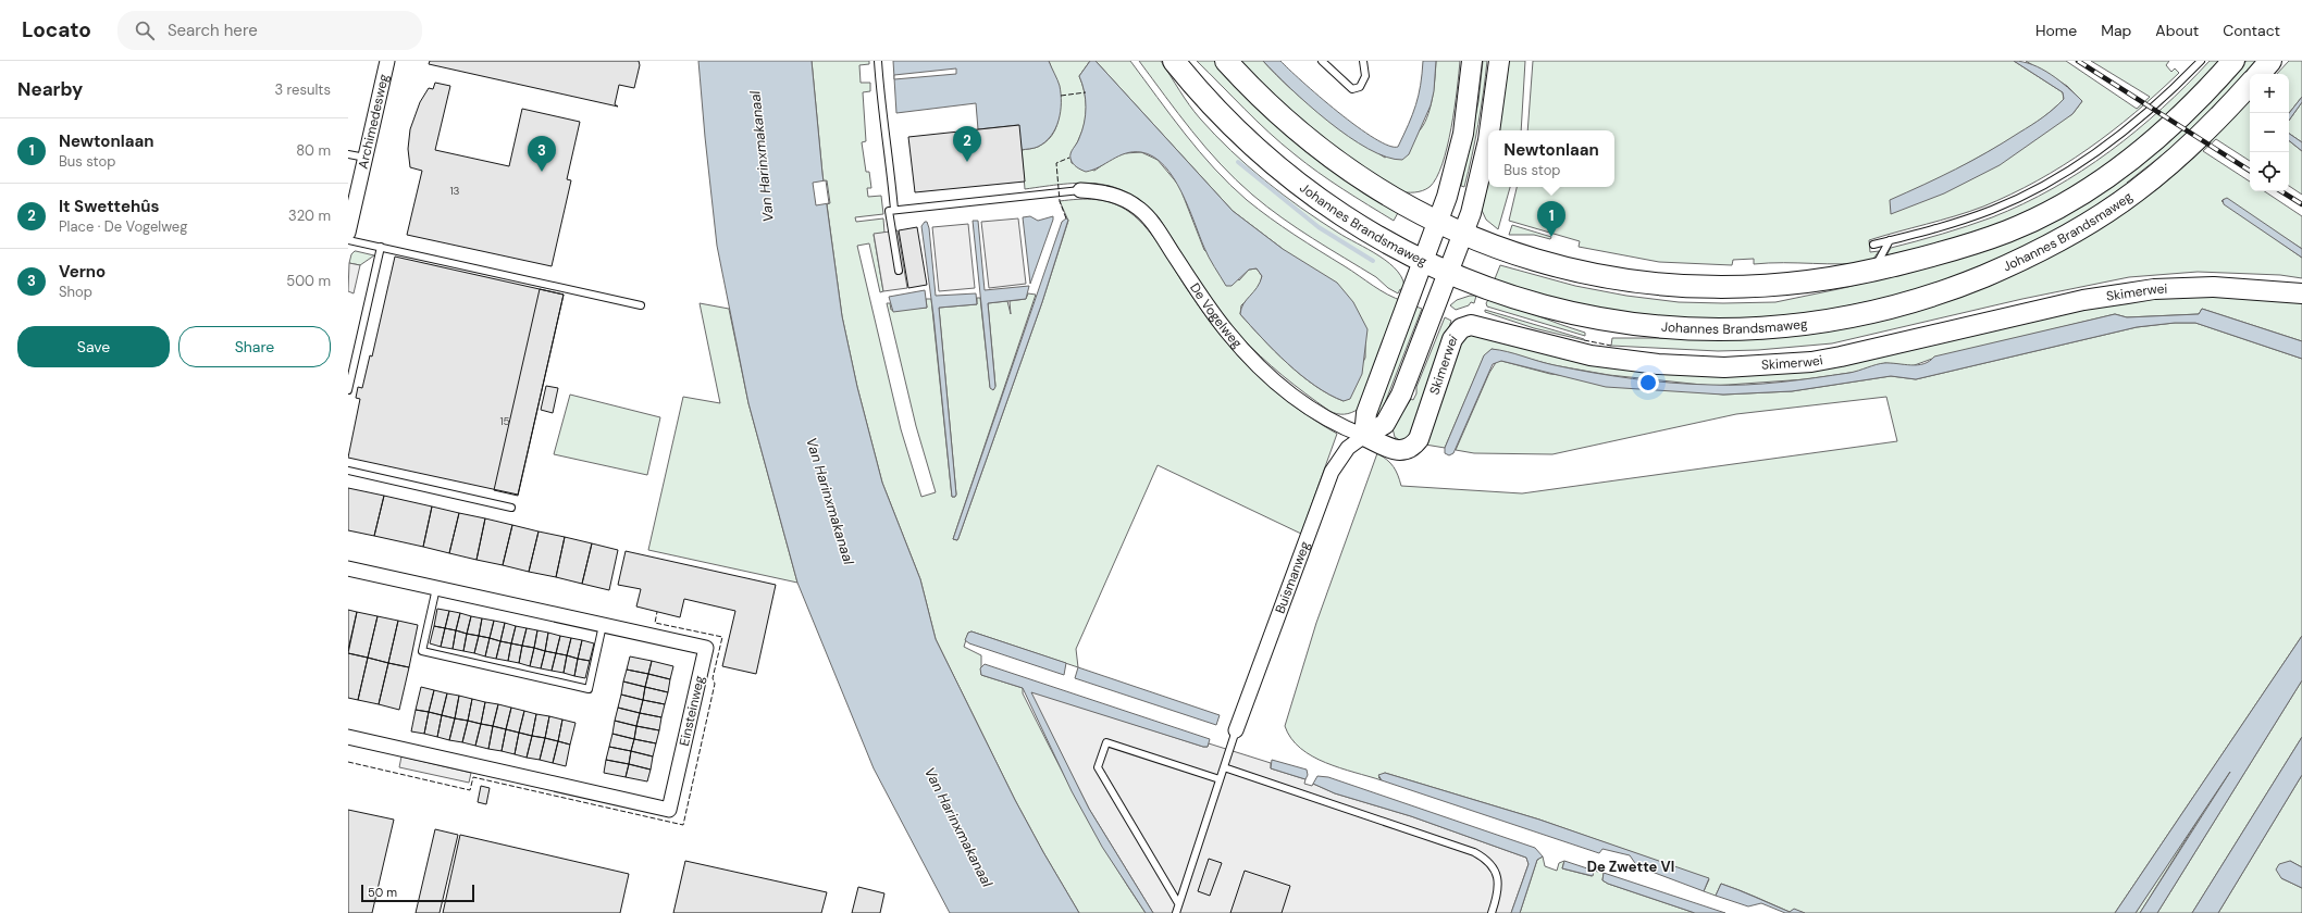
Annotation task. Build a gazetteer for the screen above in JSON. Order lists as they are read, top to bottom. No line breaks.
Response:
{"streets":{"main road":["Johannes Brandsmaweg"],"street":["Archimedesweg","Skimerwei","De Vogelweg","Buismanweg","Einsteinweg"]},"crossings":[["Johannes Brandsmaweg","Buismanweg"],["Skimerwei","De Vogelweg"],["Skimerwei","Buismanweg"],["De Vogelweg","Buismanweg"]],"districts":["De Zwette VI"],"water":["Van Harinxmakanaal"],"house_numbers":["13","15"],"scale_bar":"50 m","page":{"header":"Locato","search":"Search here","nav":["Home","Map","About","Contact"],"heading":["Nearby","3 results"],"map_buttons":["+","−"],"list":[{"mark":"1","name":"Newtonlaan","note":"Bus stop","value":"80 m"},{"mark":"2","name":"It Swettehûs","note":"Place · De Vogelweg","value":"320 m"},{"mark":"3","name":"Verno","note":"Shop","value":"500 m"}],"pins":["2","3","1"],"popup":["Newtonlaan","Bus stop"],"buttons":["Save","Share"],"scale":"50 m"}}
